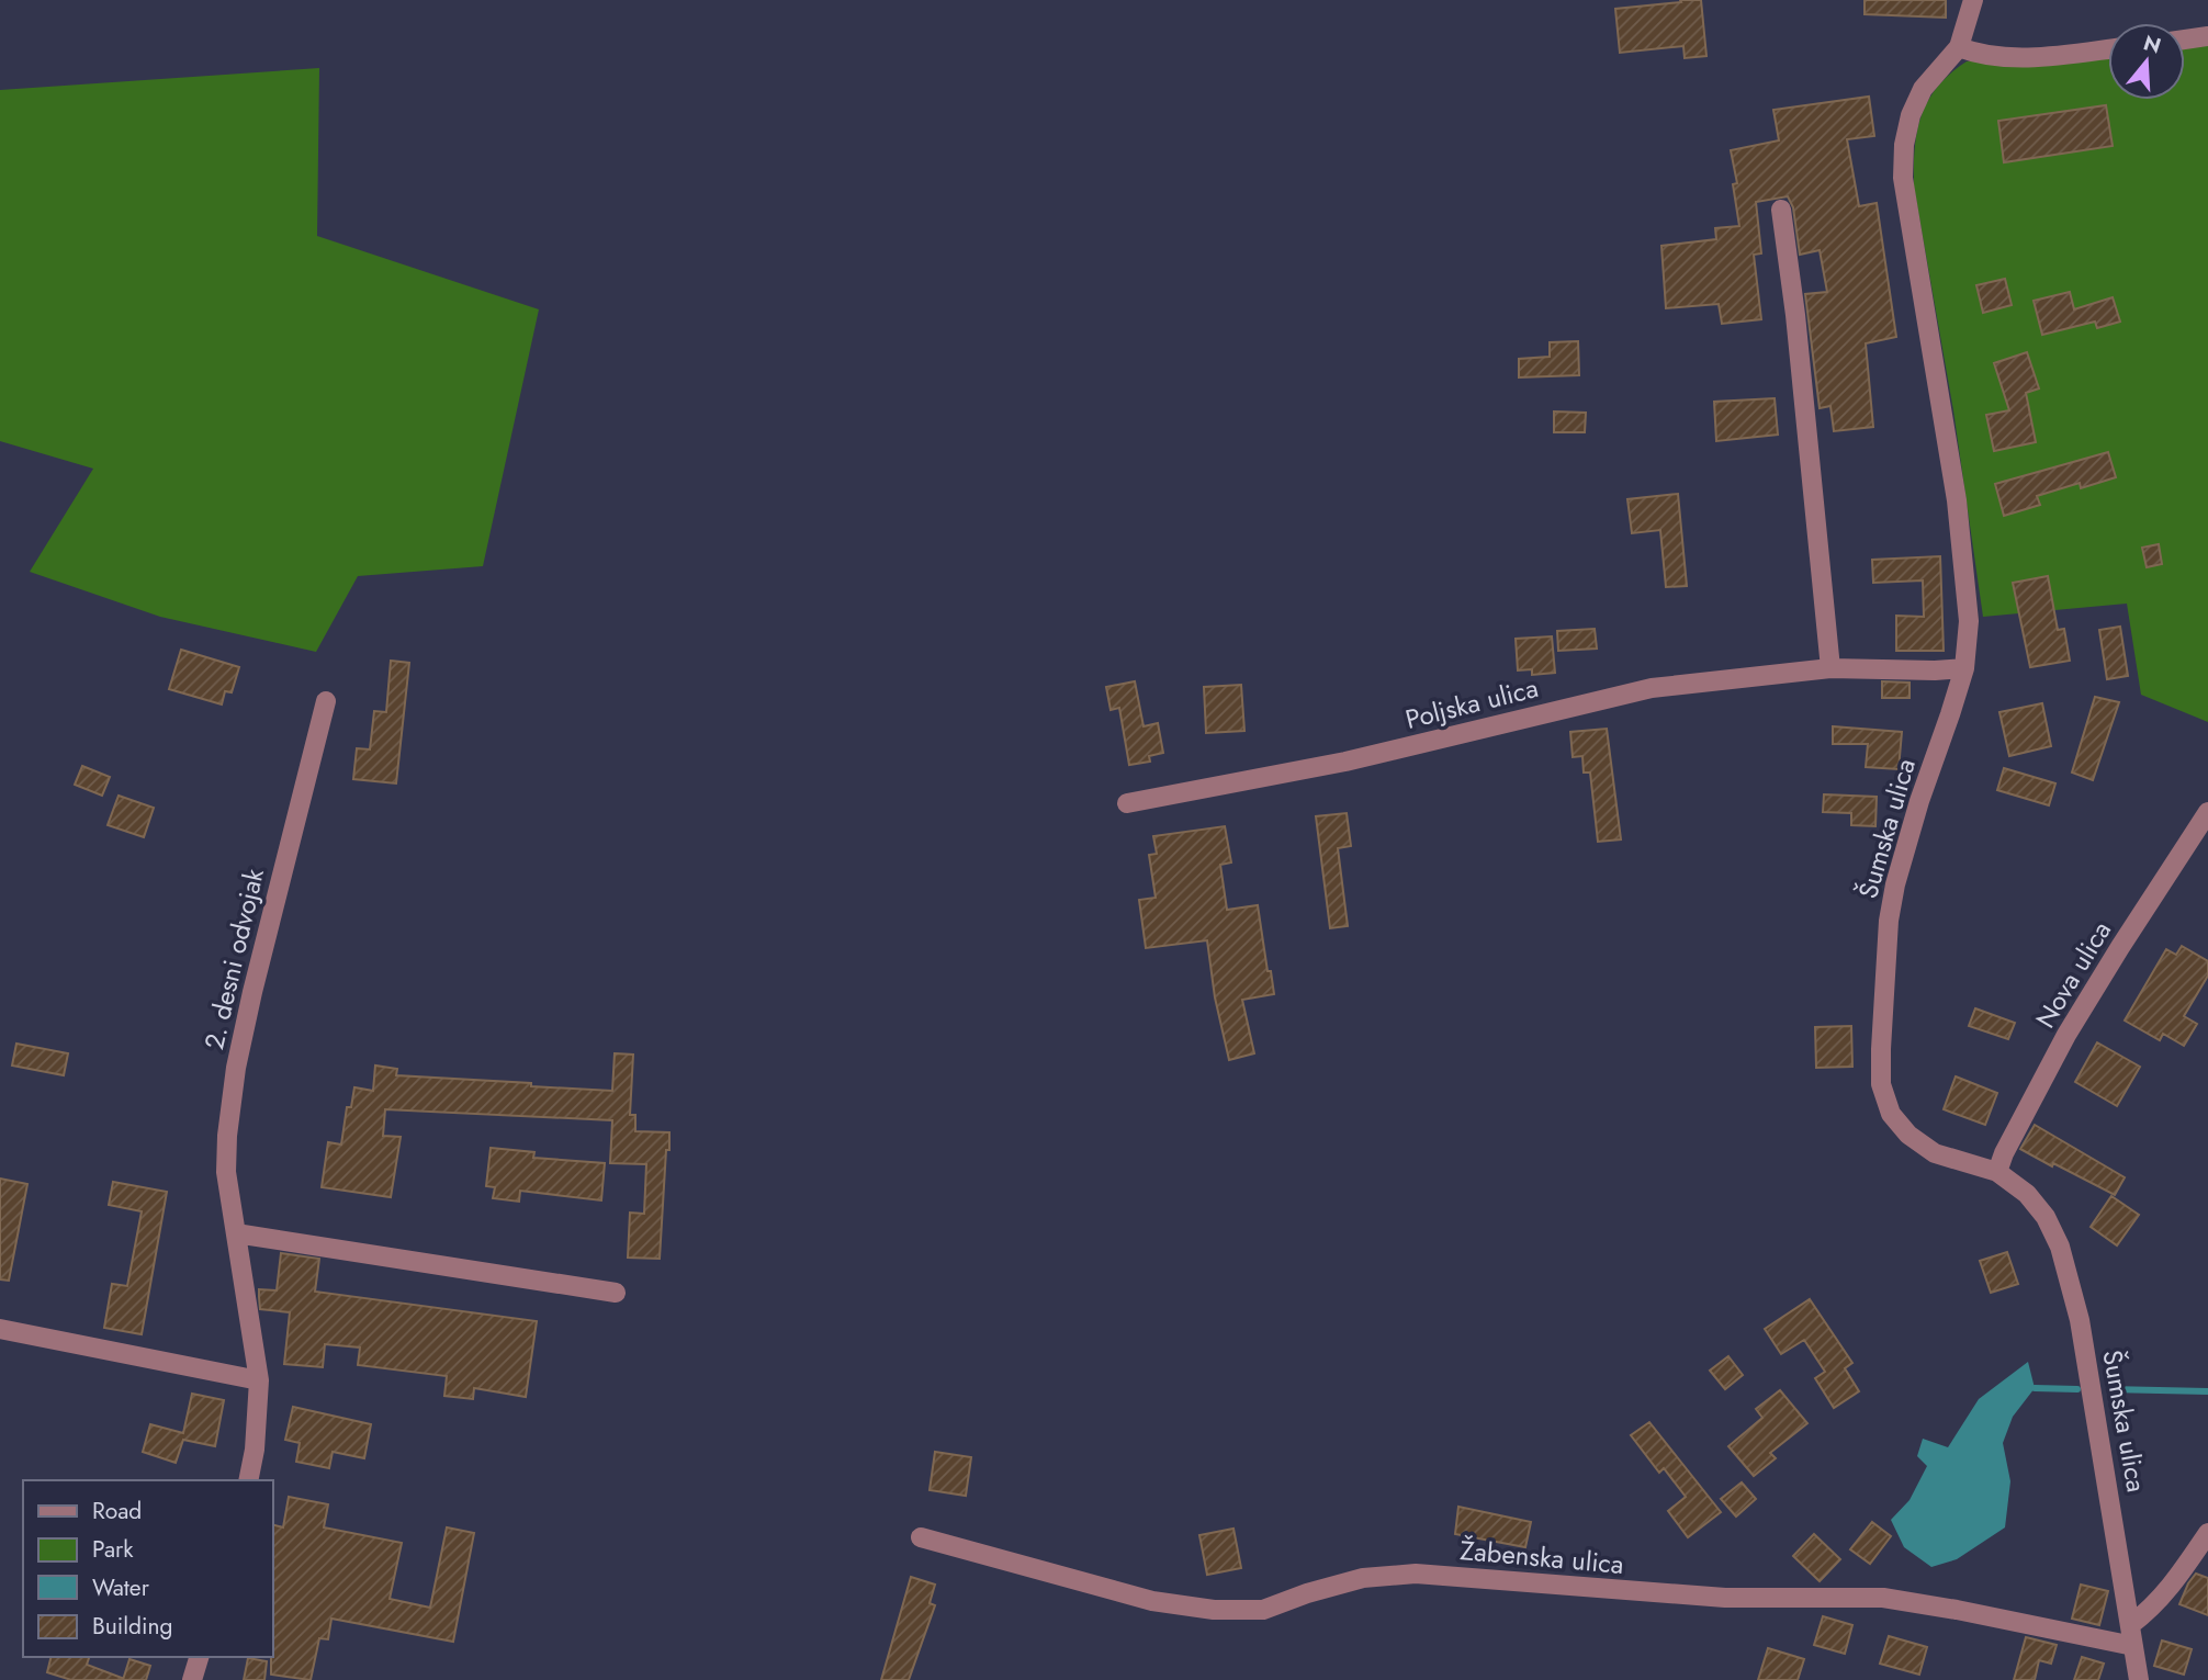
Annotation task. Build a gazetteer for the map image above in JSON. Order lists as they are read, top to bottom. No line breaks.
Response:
{"streets":{"street":["Poljska ulica","Šumska ulica","2. desni odvojak","Nova ulica","Žabenska ulica"]},"crossings":[["Poljska ulica","Šumska ulica"],["Šumska ulica","Nova ulica"],["Šumska ulica","Žabenska ulica"]],"legend":["Road","Park","Water","Building"],"north":"top"}
